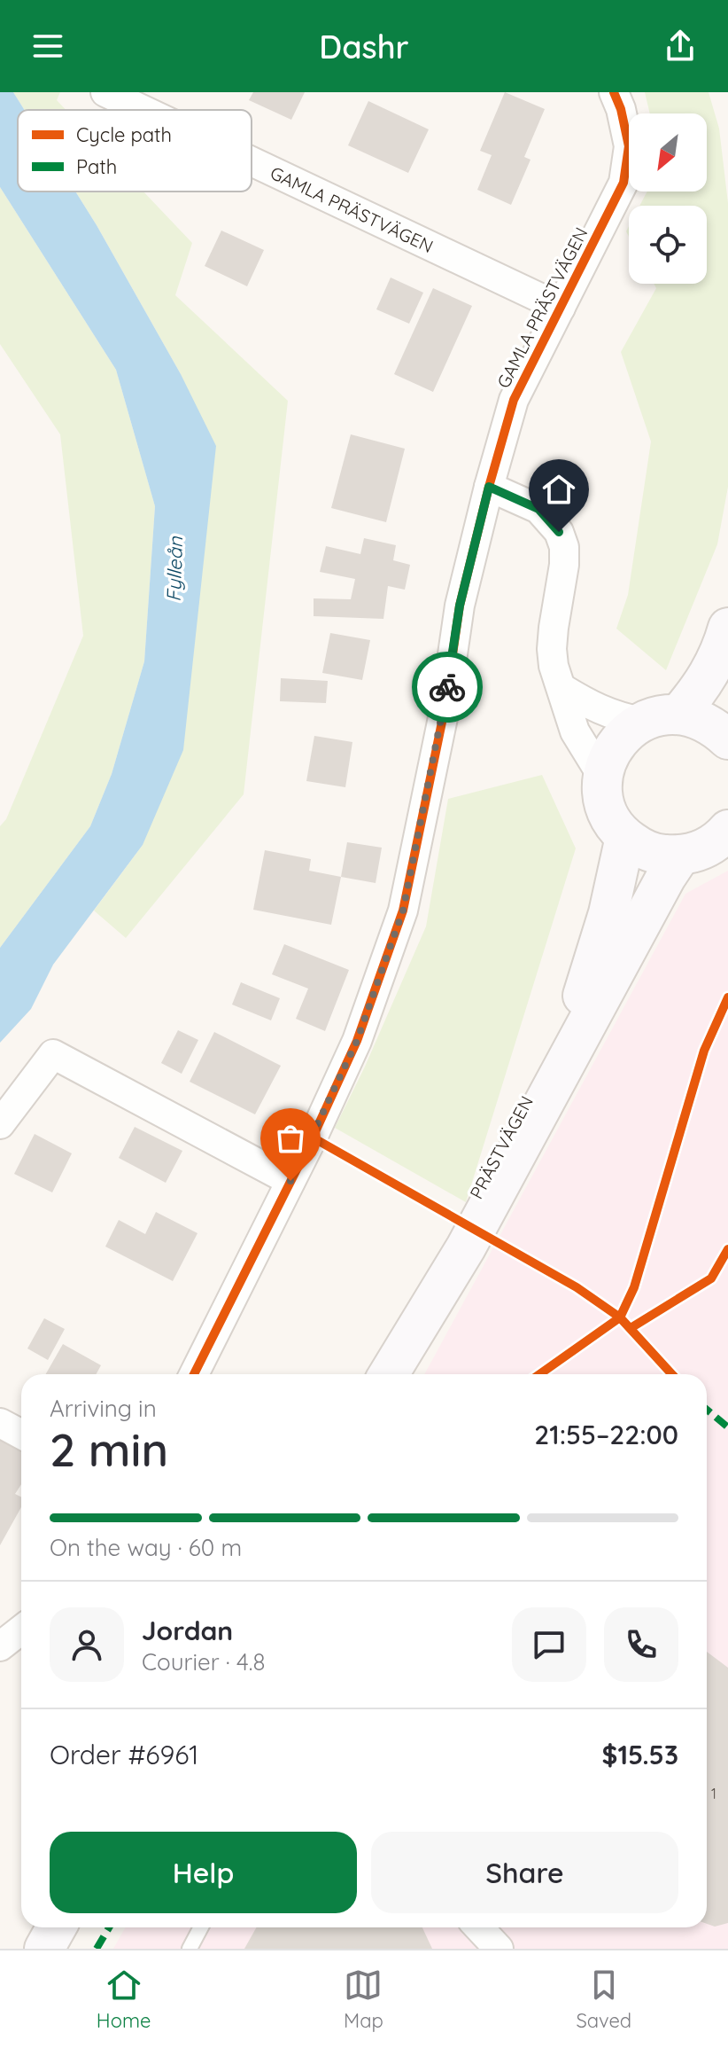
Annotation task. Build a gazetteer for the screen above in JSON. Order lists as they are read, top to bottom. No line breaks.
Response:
{"streets":{"street":["GAMLA PRÄSTVÄGEN","PRÄSTVÄGEN"]},"water":["Fylleån"],"house_numbers":["1"],"legend":["Cycle path","Path"],"north":"bottom left","page":{"header":"Dashr","heading":["2 min","Arriving in","21:55–22:00"],"panel":["Jordan","Courier · 4.8","Order #6961","$15.53"],"bar":"On the way · 60 m","buttons":["Help","Share"],"tabs":["Home","Map","Saved"]}}
